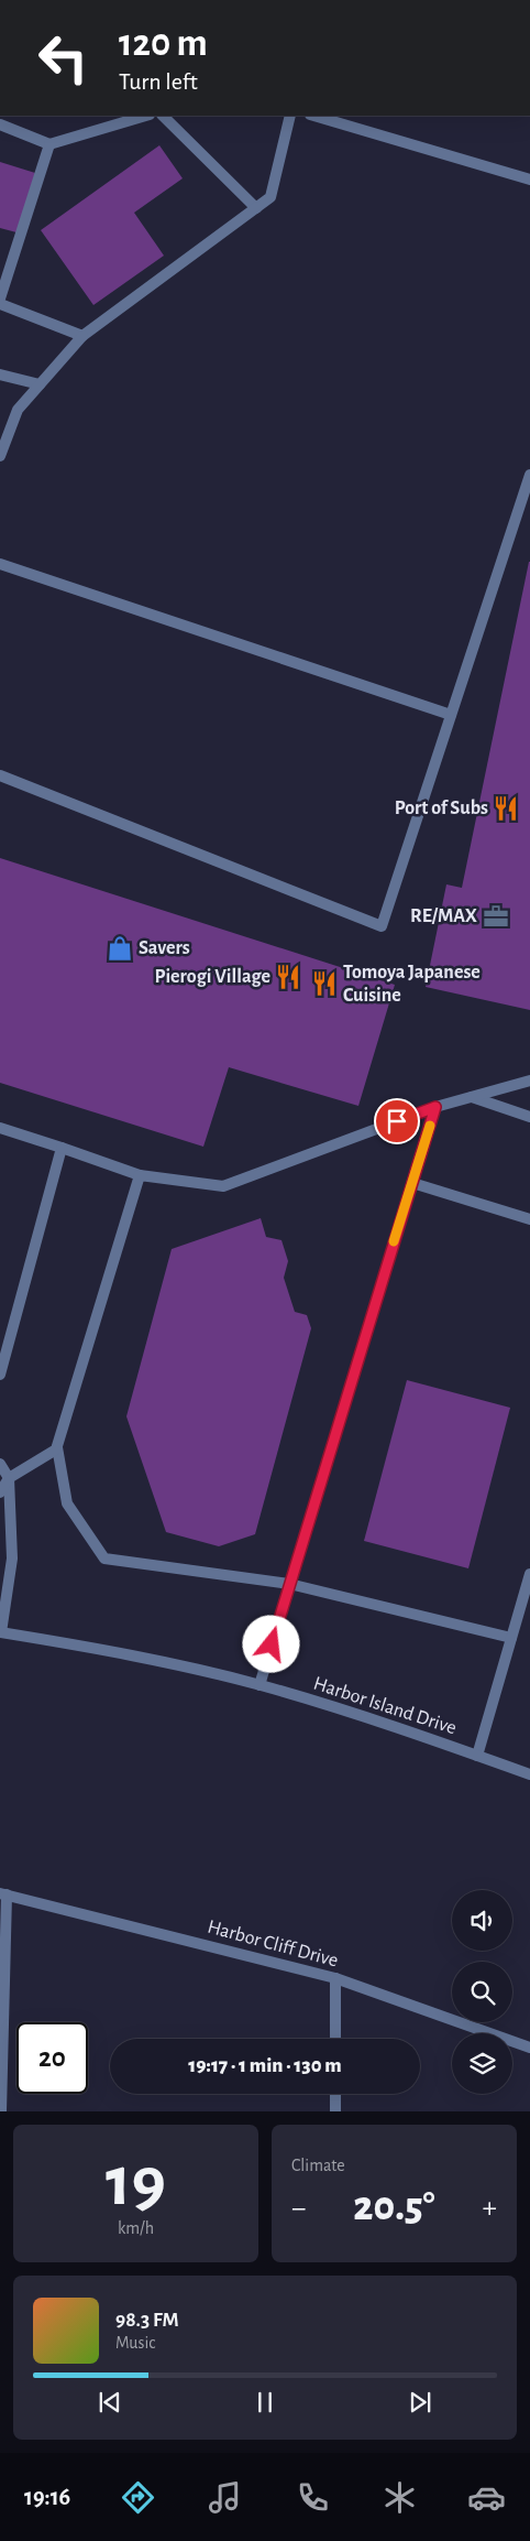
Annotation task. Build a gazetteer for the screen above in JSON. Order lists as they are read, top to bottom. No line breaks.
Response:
{"streets":{"street":["Harbor Island Drive","Harbor Cliff Drive"]},"places":{"restaurant":["Port of Subs","Pierogi Village","Tomoya Japanese Cuisine"],"office":["RE/MAX"],"shop":["Savers"]},"page":{"turn":["120 m","Turn left"],"limit":"20","trip":"19:17 · 1 min · 130 m","tile":[["19","km/h"],"Climate"],"heat":["−","20.5°","+"],"song":["98.3 FM","Music"],"tabs":"19:16"}}
